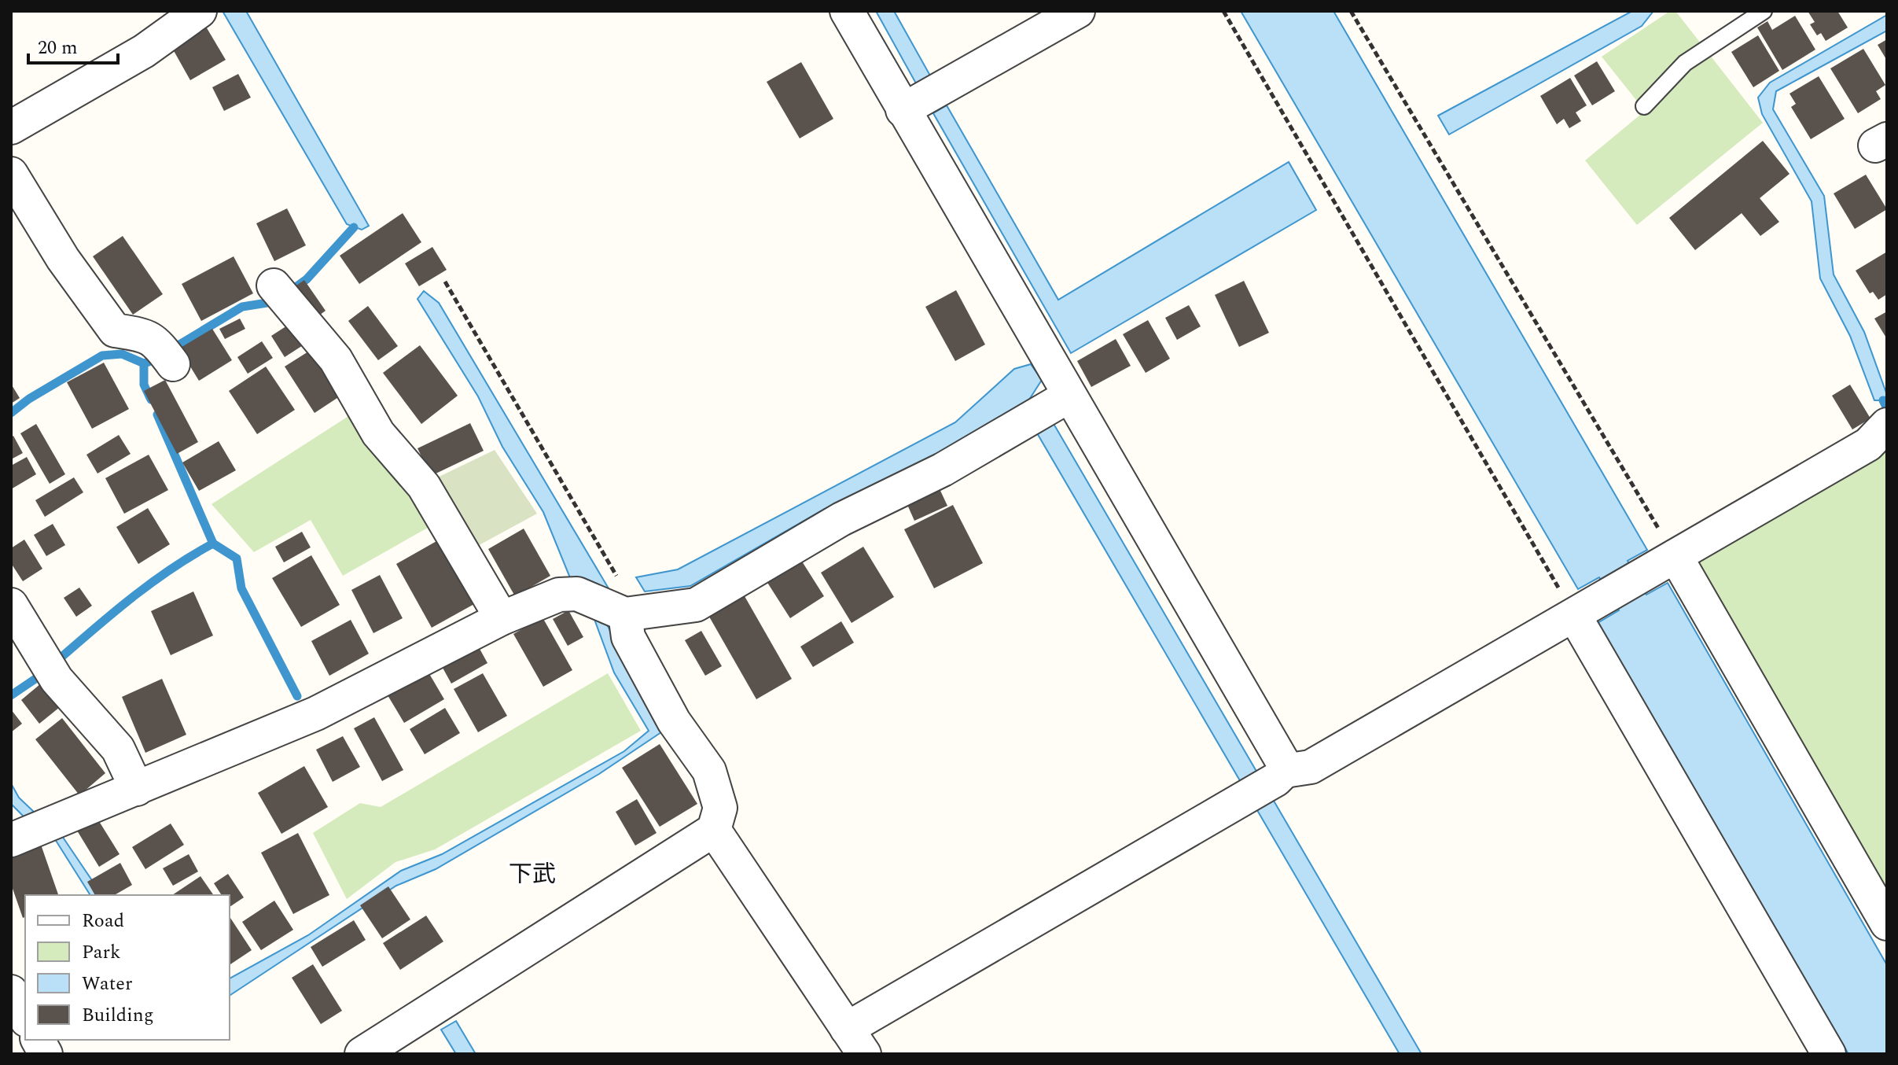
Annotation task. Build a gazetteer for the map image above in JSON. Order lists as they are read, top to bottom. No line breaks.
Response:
{"districts":["下武"],"legend":["Road","Park","Water","Building"],"scale_bar":"20 m"}
